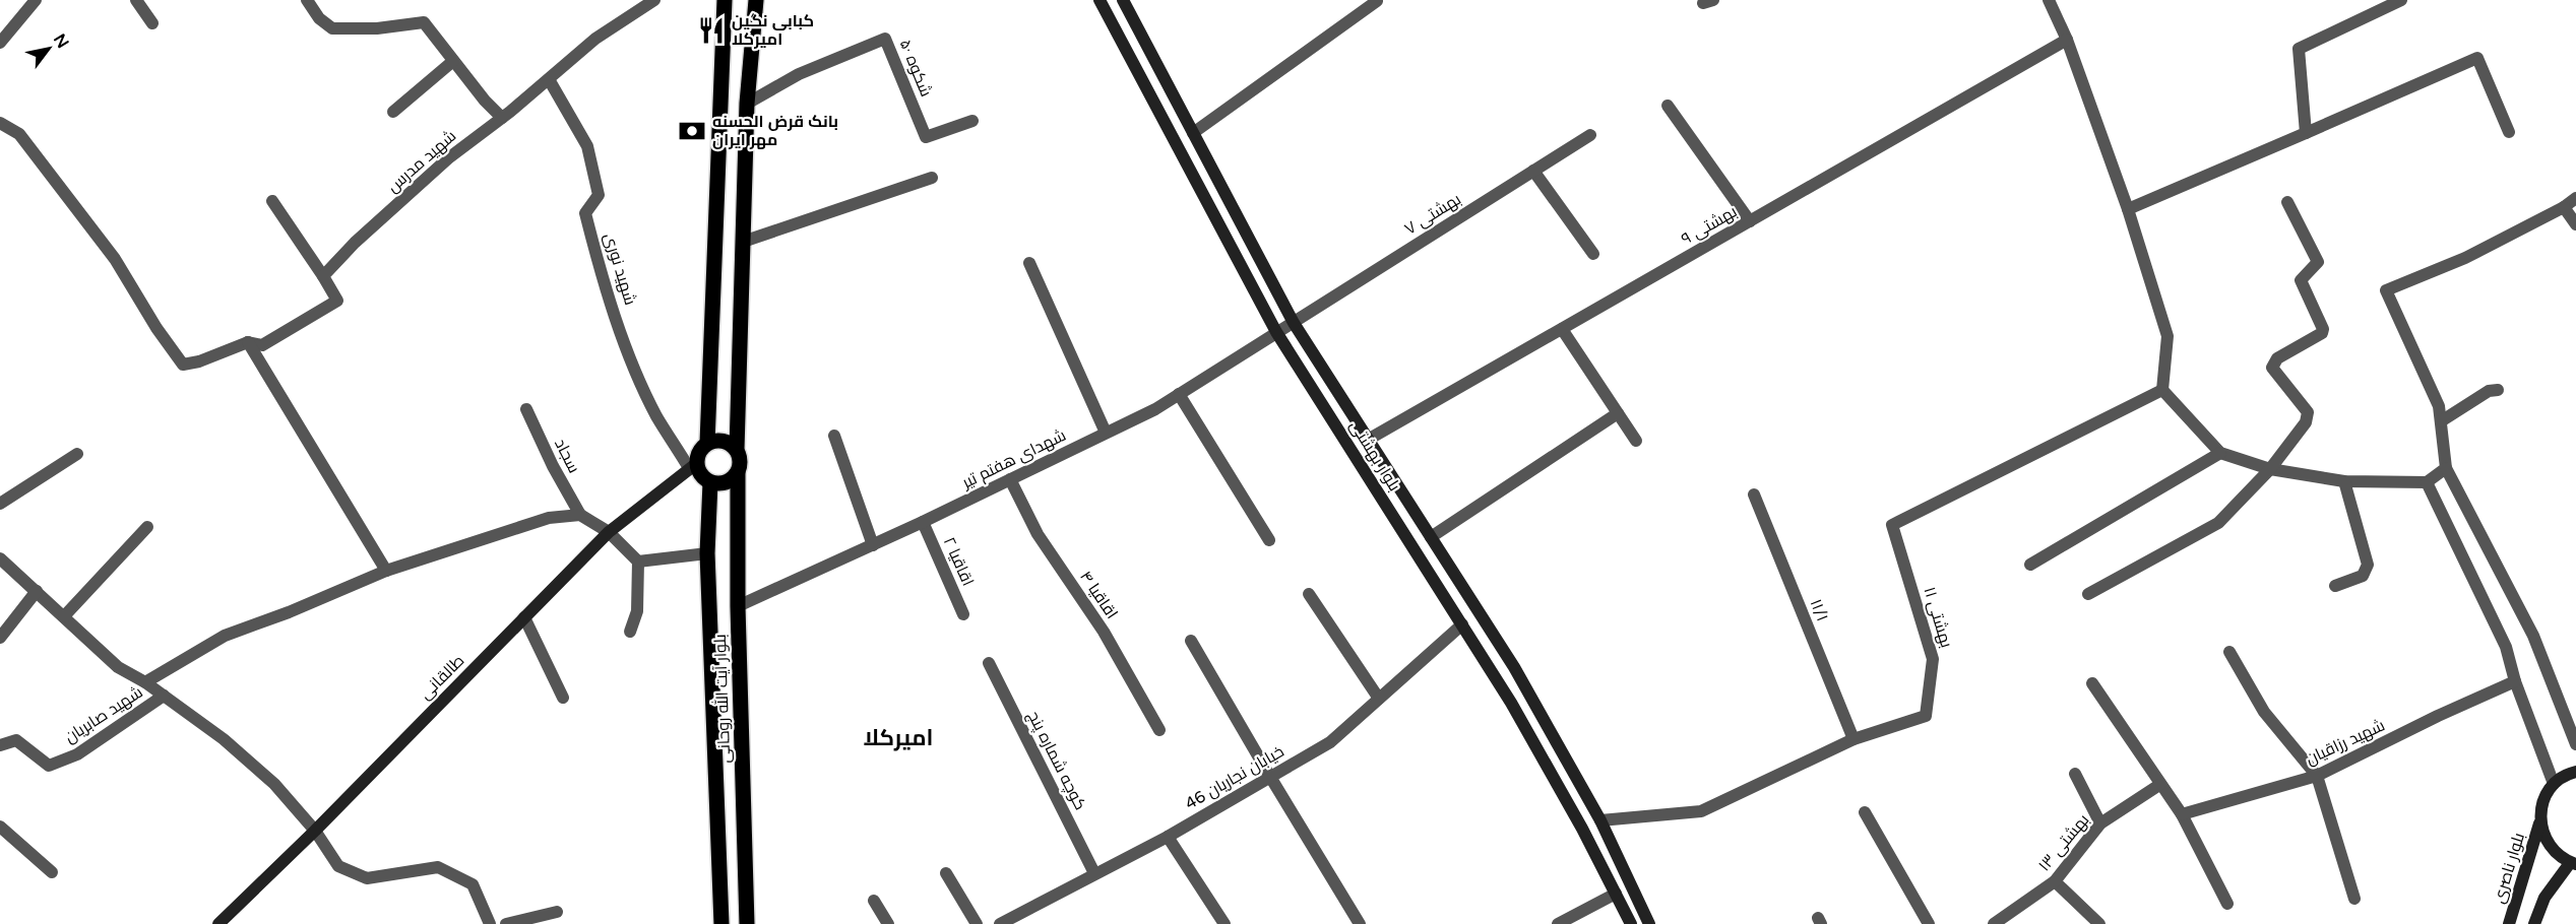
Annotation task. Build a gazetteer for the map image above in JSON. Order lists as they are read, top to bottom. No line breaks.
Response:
{"streets":{"main road":["بلوار بهشتی","طالقانی","بلوار آیت الله روحانی","بلوار ناصری"],"street":["شکوه ۵۰","شهید مدرس","بهشتی ۷","بهشتی ۹","شهید نوری","سجاد","شهدای هفتم تیر","اقاقیا ۲","اقاقیا ۴","۱۱/۱","بهشتی ۱۱","شهید صابریان","شهید رزاقیان","کوچه شماره پنج","خیابان نجاریان 46","بهشتی ۱۳"]},"crossings":[["شهید مدرس","شهید نوری"],["بهشتی ۷","بلوار بهشتی"],["بهشتی ۷","شهدای هفتم تیر"],["بهشتی ۹","بلوار بهشتی"],["شهید نوری","طالقانی"],["شهید نوری","بلوار آیت الله روحانی"],["بلوار بهشتی","شهدای هفتم تیر"],["بلوار بهشتی","بهشتی ۱۱"],["بلوار بهشتی","خیابان نجاریان 46"],["شهدای هفتم تیر","اقاقیا ۲"],["شهدای هفتم تیر","اقاقیا ۴"],["شهدای هفتم تیر","بلوار آیت الله روحانی"],["۱۱/۱","بهشتی ۱۱"],["طالقانی","بلوار آیت الله روحانی"],["کوچه شماره پنج","خیابان نجاریان 46"]],"districts":["امیرکلا"],"places":{"restaurant":["کبابی نگین امیرکلا"],"bank":["بانک قرض الحسنه مهر ایران"]},"north":"top right"}
